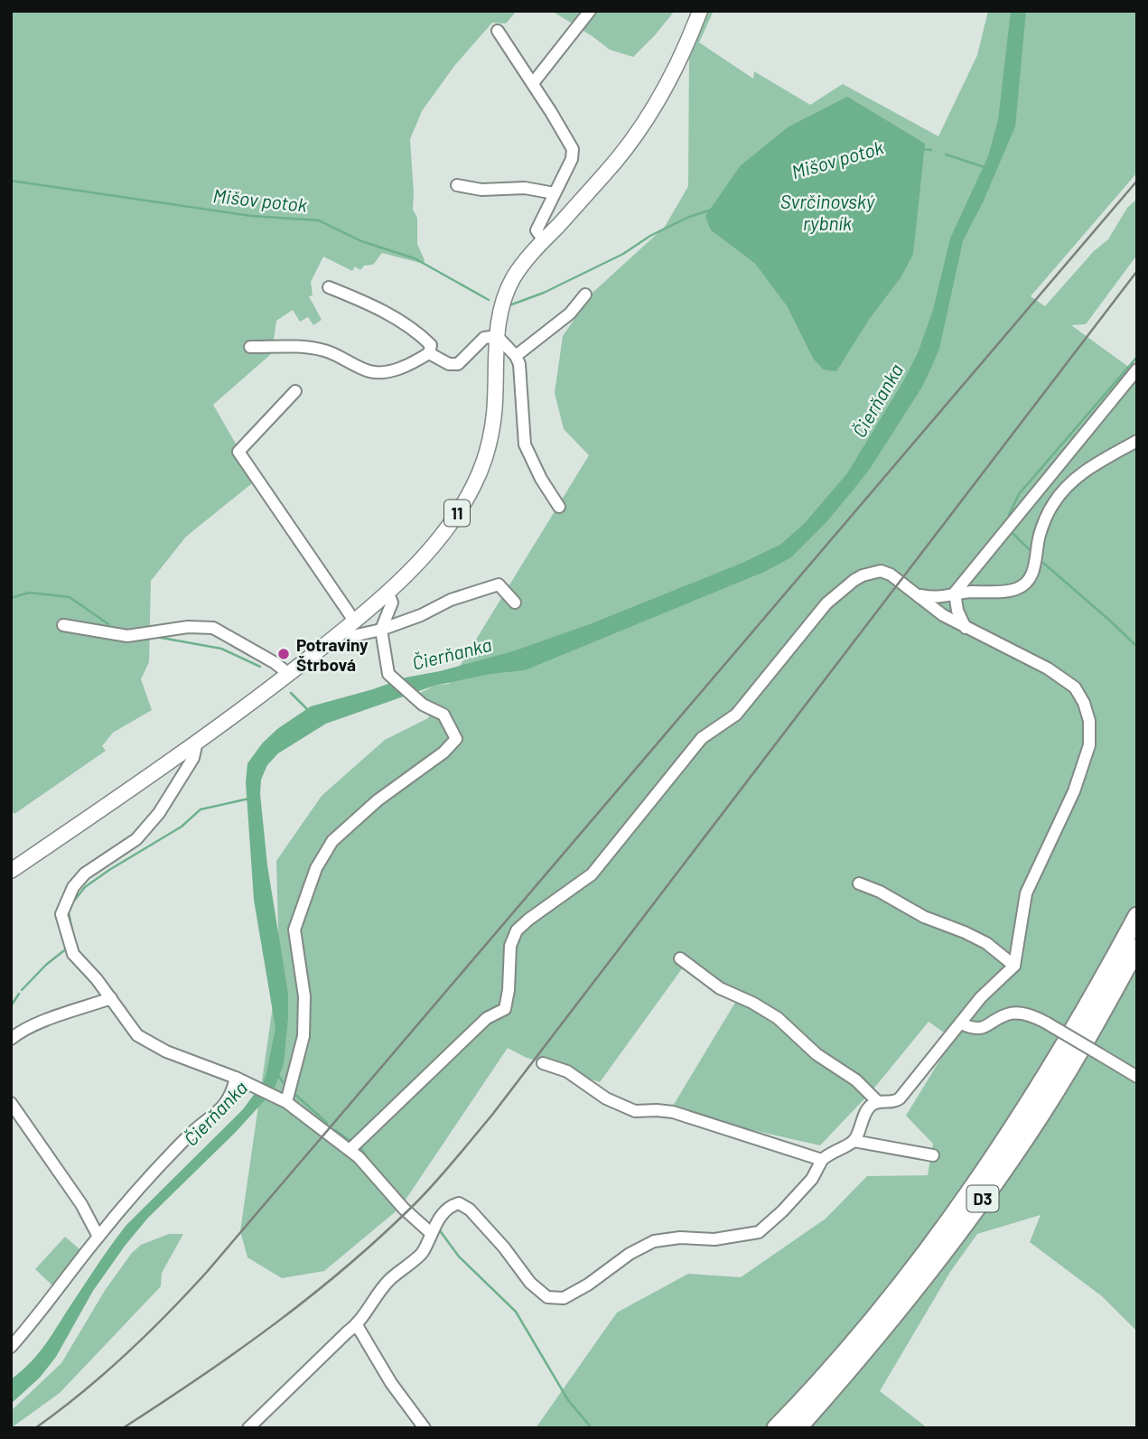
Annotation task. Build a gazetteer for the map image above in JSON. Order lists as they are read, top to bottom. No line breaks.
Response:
{"streets":{"highway":["D3"],"main road":["11"]},"water":["Mišov potok","Svrčinovský rybník","Čierňanka"],"places":["Potraviny Štrbová"]}
